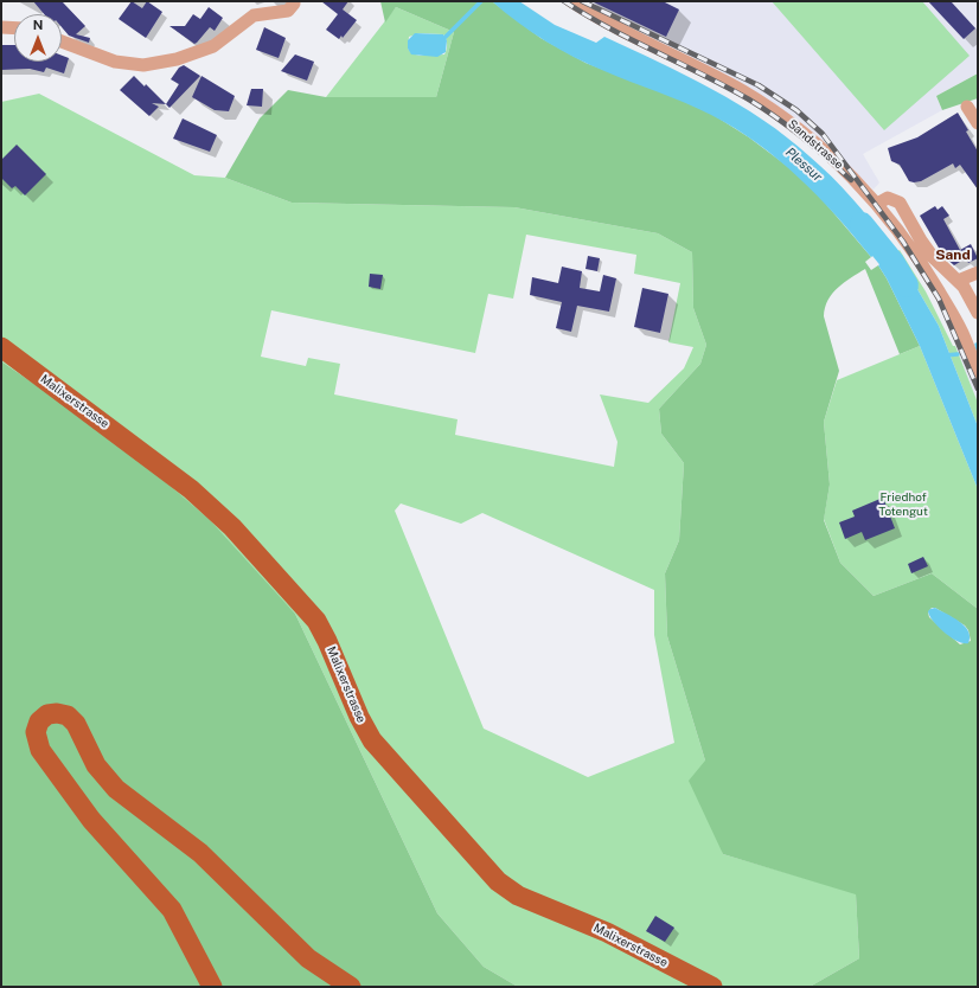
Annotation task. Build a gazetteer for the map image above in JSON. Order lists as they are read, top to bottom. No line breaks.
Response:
{"streets":{"main road":["Malixerstrasse"],"street":["Sandstrasse"]},"districts":["Sand"],"water":["Plessur"],"parks":["Friedhof Totengut"],"north":"top"}
